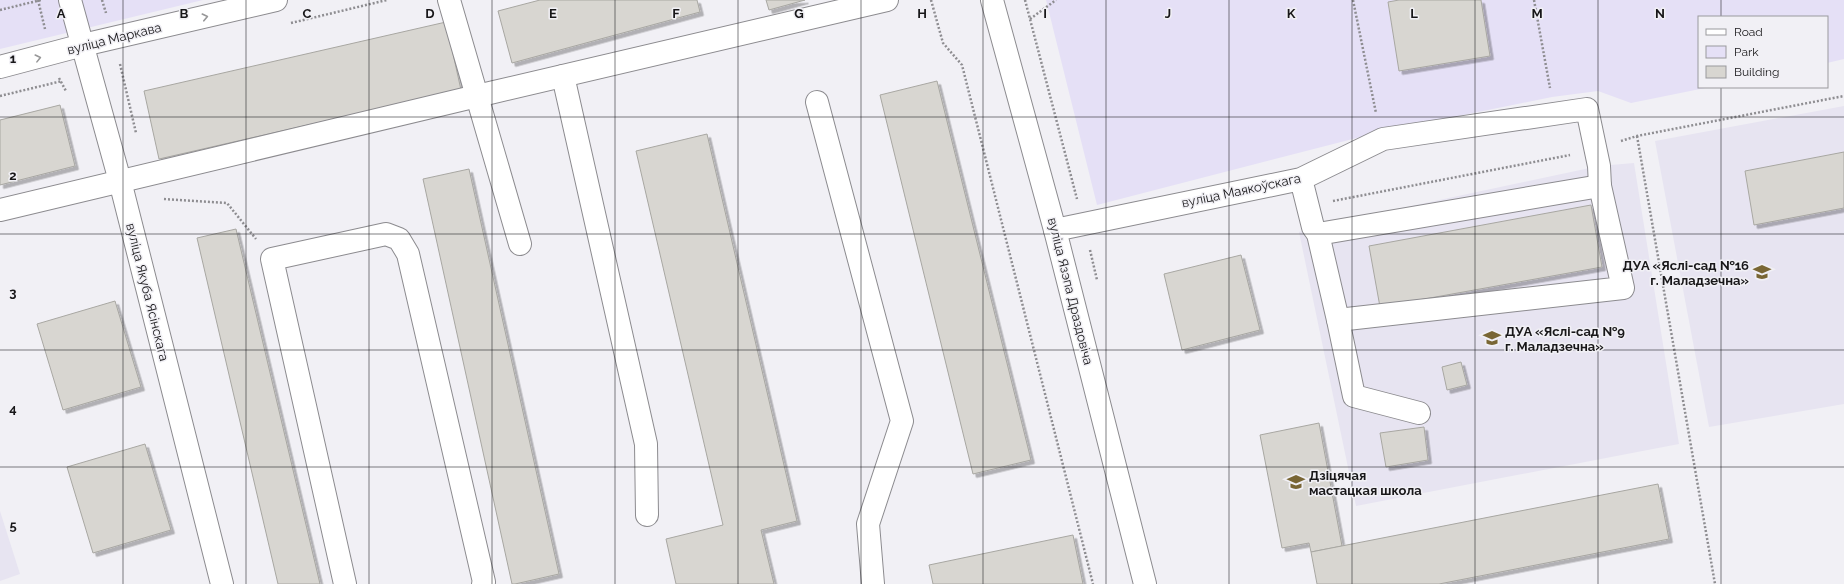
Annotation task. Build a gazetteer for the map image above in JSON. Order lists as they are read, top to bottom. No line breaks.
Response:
{"streets":{"street":["вуліца Маркава","вуліца Маякоўскага","вуліца Язэпа Драздовіча","вуліца Якуба Ясінскага"]},"crossings":[["вуліца Маркава","вуліца Якуба Ясінскага"],["вуліца Маякоўскага","вуліца Язэпа Драздовіча"]],"places":{"school or university":["ДУА «Яслі-сад №16 г. Маладзечна»","ДУА «Яслі-сад №9 г. Маладзечна»","Дзіцячая мастацкая школа"]},"legend":["Road","Park","Building"],"grid":{"columns":["A","B","C","D","E","F","G","H","I","J","K","L","M","N"],"rows":["1","2","3","4","5"]}}
